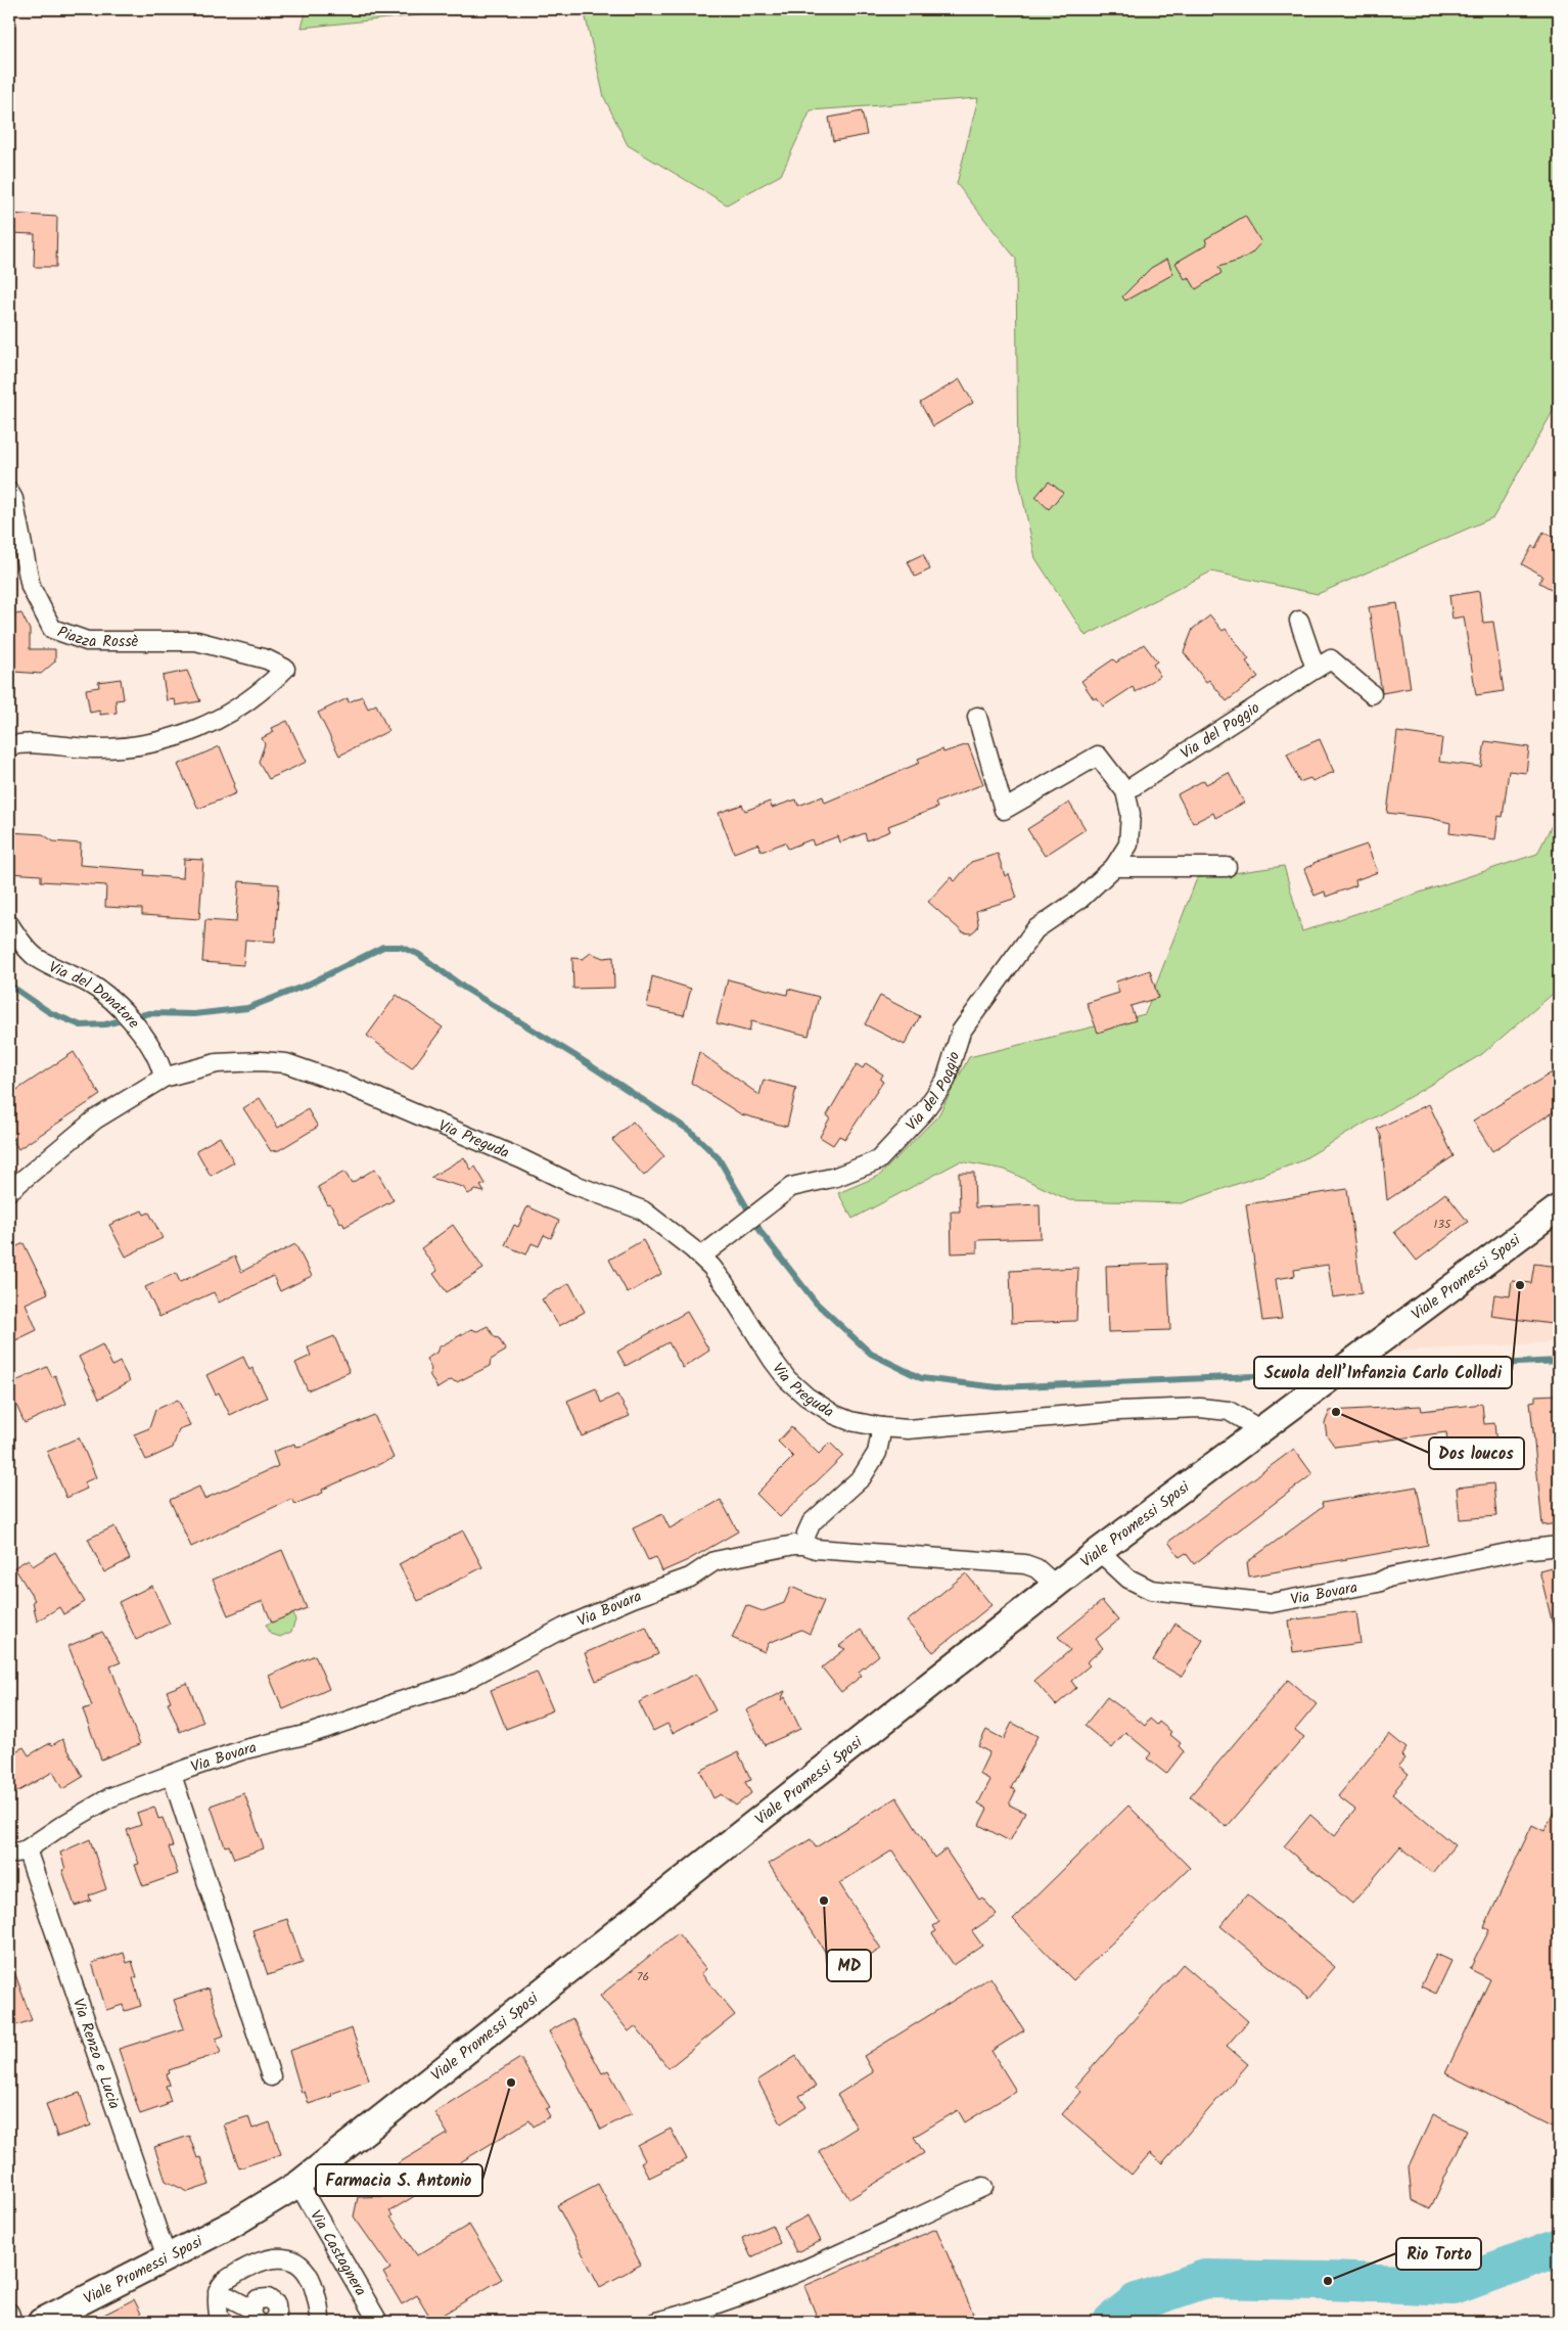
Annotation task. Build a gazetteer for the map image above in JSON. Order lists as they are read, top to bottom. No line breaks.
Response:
{"streets":{"main road":["Viale Promessi Sposi"],"street":["Piazza Rossè","Via del Poggio","Via del Donatore","Via Preguda","Via Bovara","Via Renzo e Lucia","Via Castagnera"]},"crossings":[["Via del Poggio","Via Preguda"],["Via del Donatore","Via Preguda"],["Via Preguda","Viale Promessi Sposi"],["Viale Promessi Sposi","Via Bovara"],["Viale Promessi Sposi","Via Renzo e Lucia"],["Viale Promessi Sposi","Via Castagnera"],["Via Bovara","Via Renzo e Lucia"]],"places":["Scuola dell’Infanzia Carlo Collodi","Dos loucos","MD","Farmacia S. Antonio","Rio Torto"],"house_numbers":["135","76"]}
